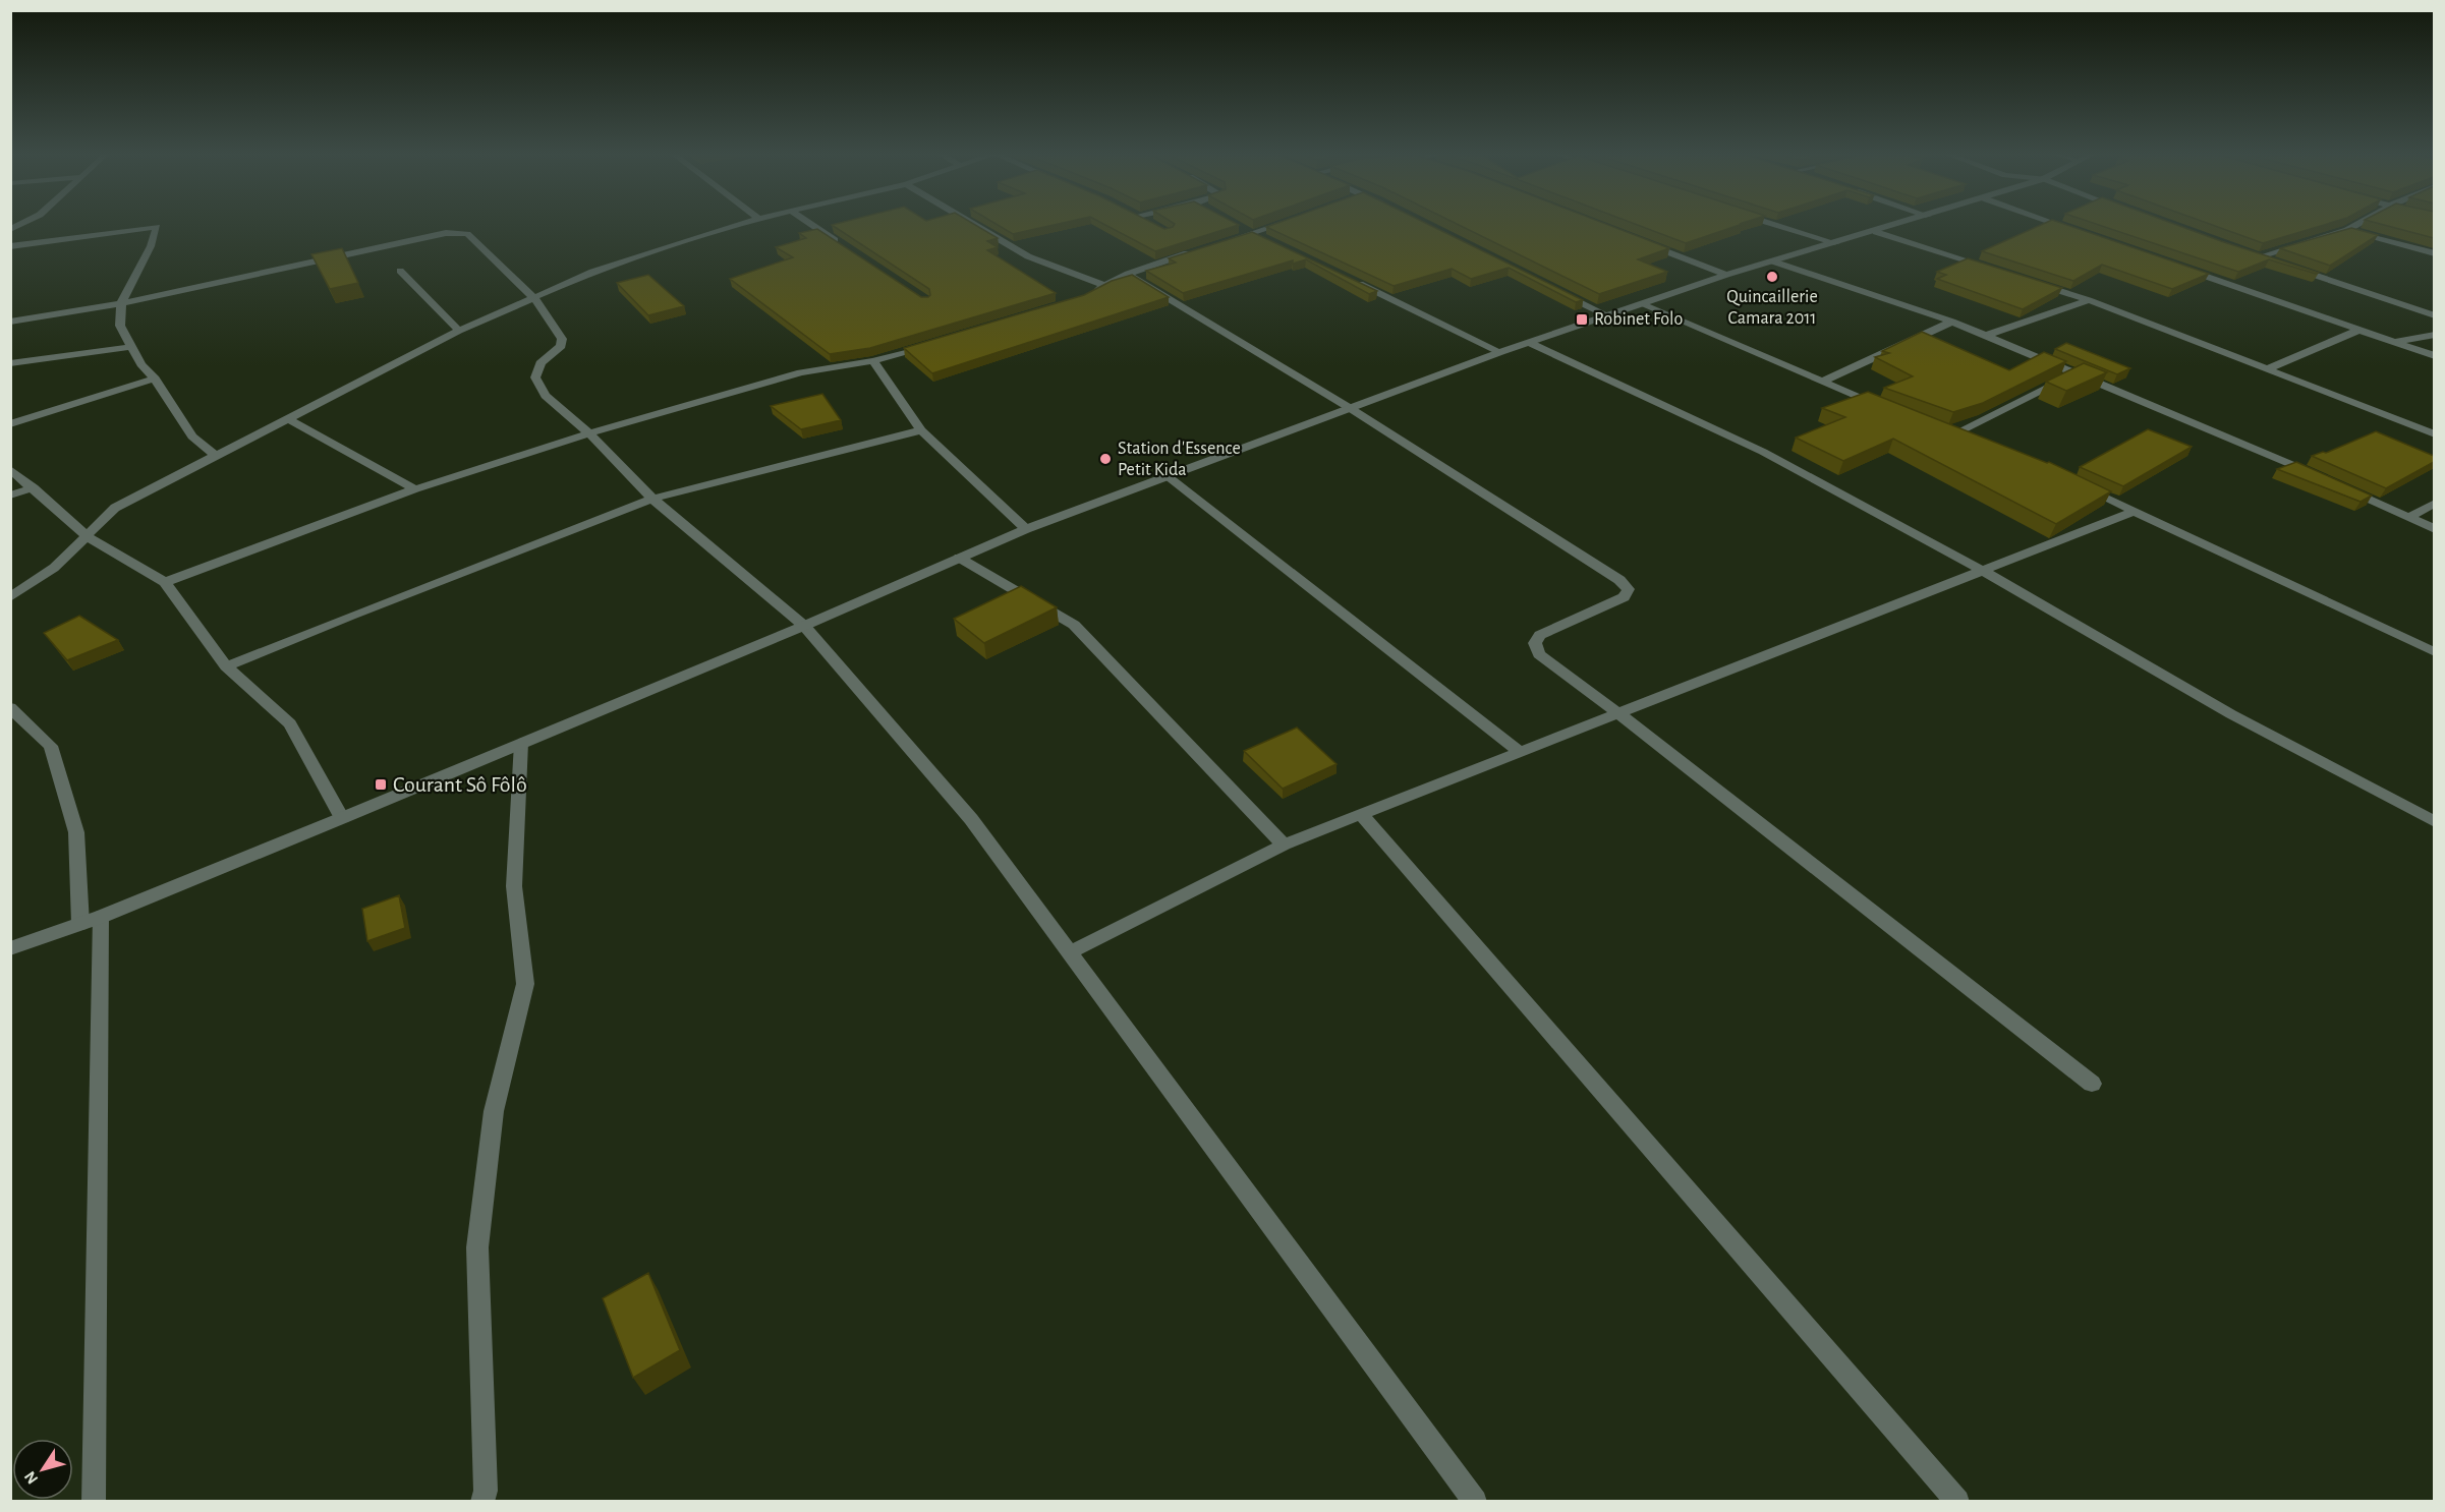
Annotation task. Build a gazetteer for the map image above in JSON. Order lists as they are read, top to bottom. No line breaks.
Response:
{"places":{"other":["Quincaillerie Camara 2011","Station d'Essence Petit Kida"],"transit":["Robinet Folo","Courant Sô Fôlô"]},"north":"bottom left"}
